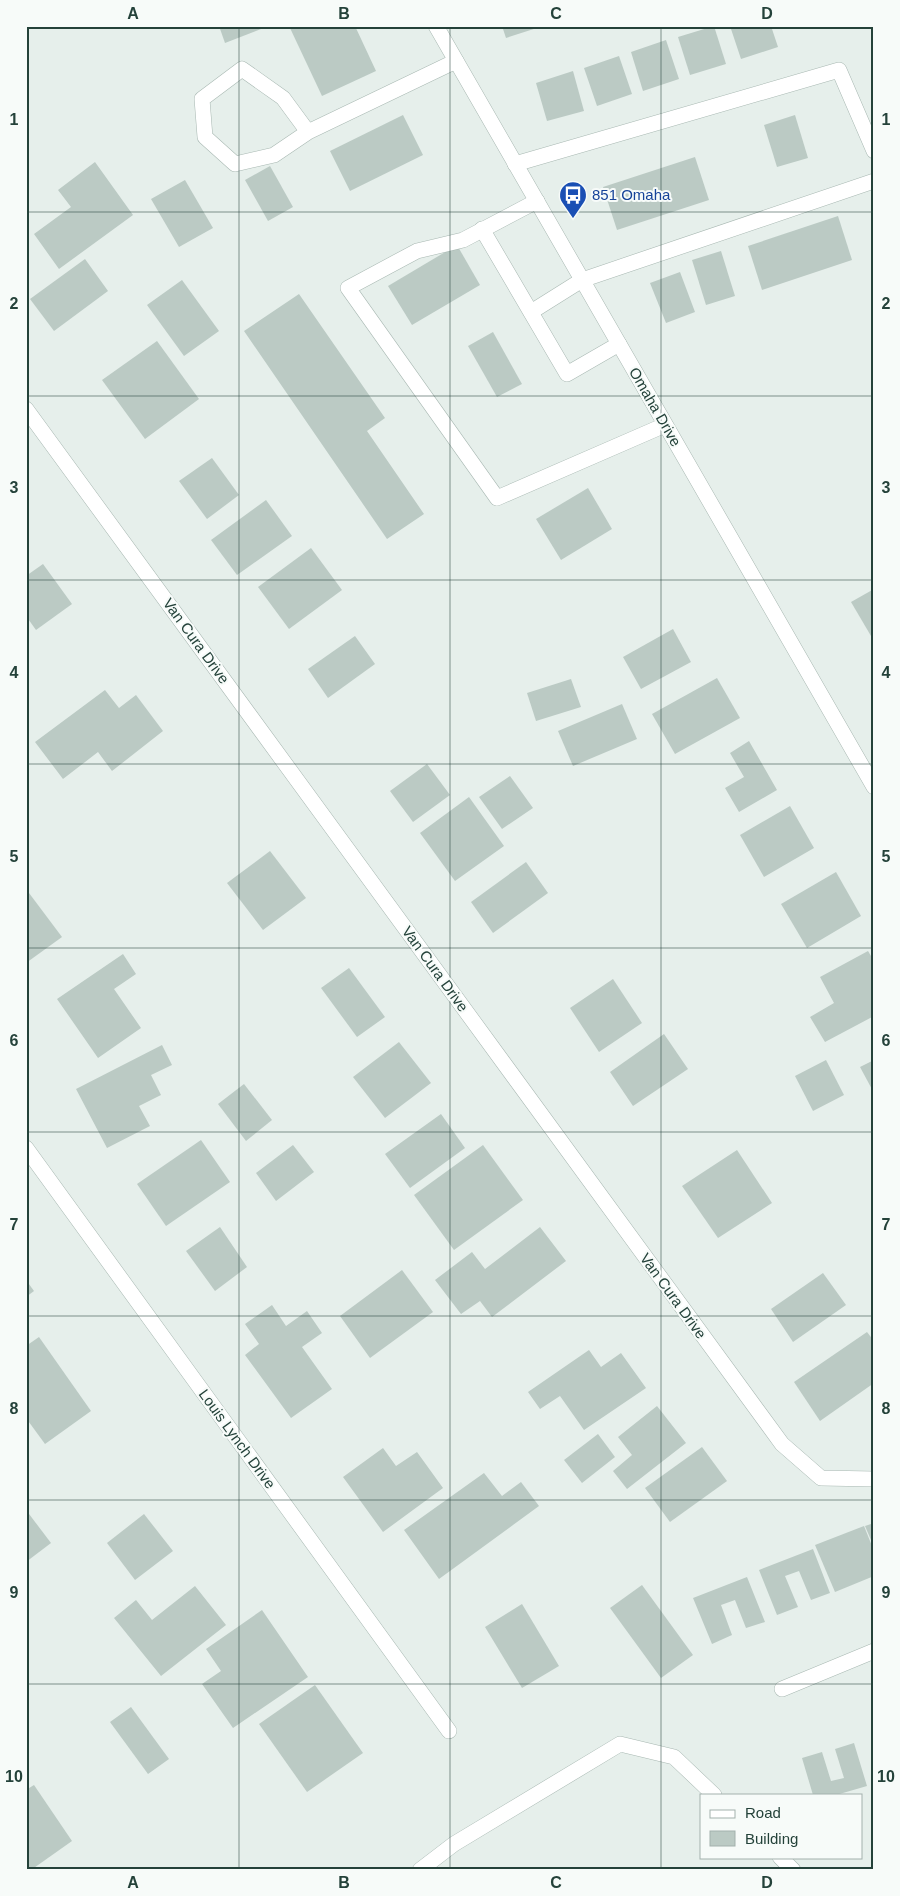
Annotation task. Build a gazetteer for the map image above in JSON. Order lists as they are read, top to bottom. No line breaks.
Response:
{"streets":{"street":["Omaha Drive","Van Cura Drive","Louis Lynch Drive"]},"places":{"bus stop":["851 Omaha"]},"legend":["Road","Building"],"grid":{"columns":["A","B","C","D"],"rows":["1","2","3","4","5","6","7","8","9","10"]}}
